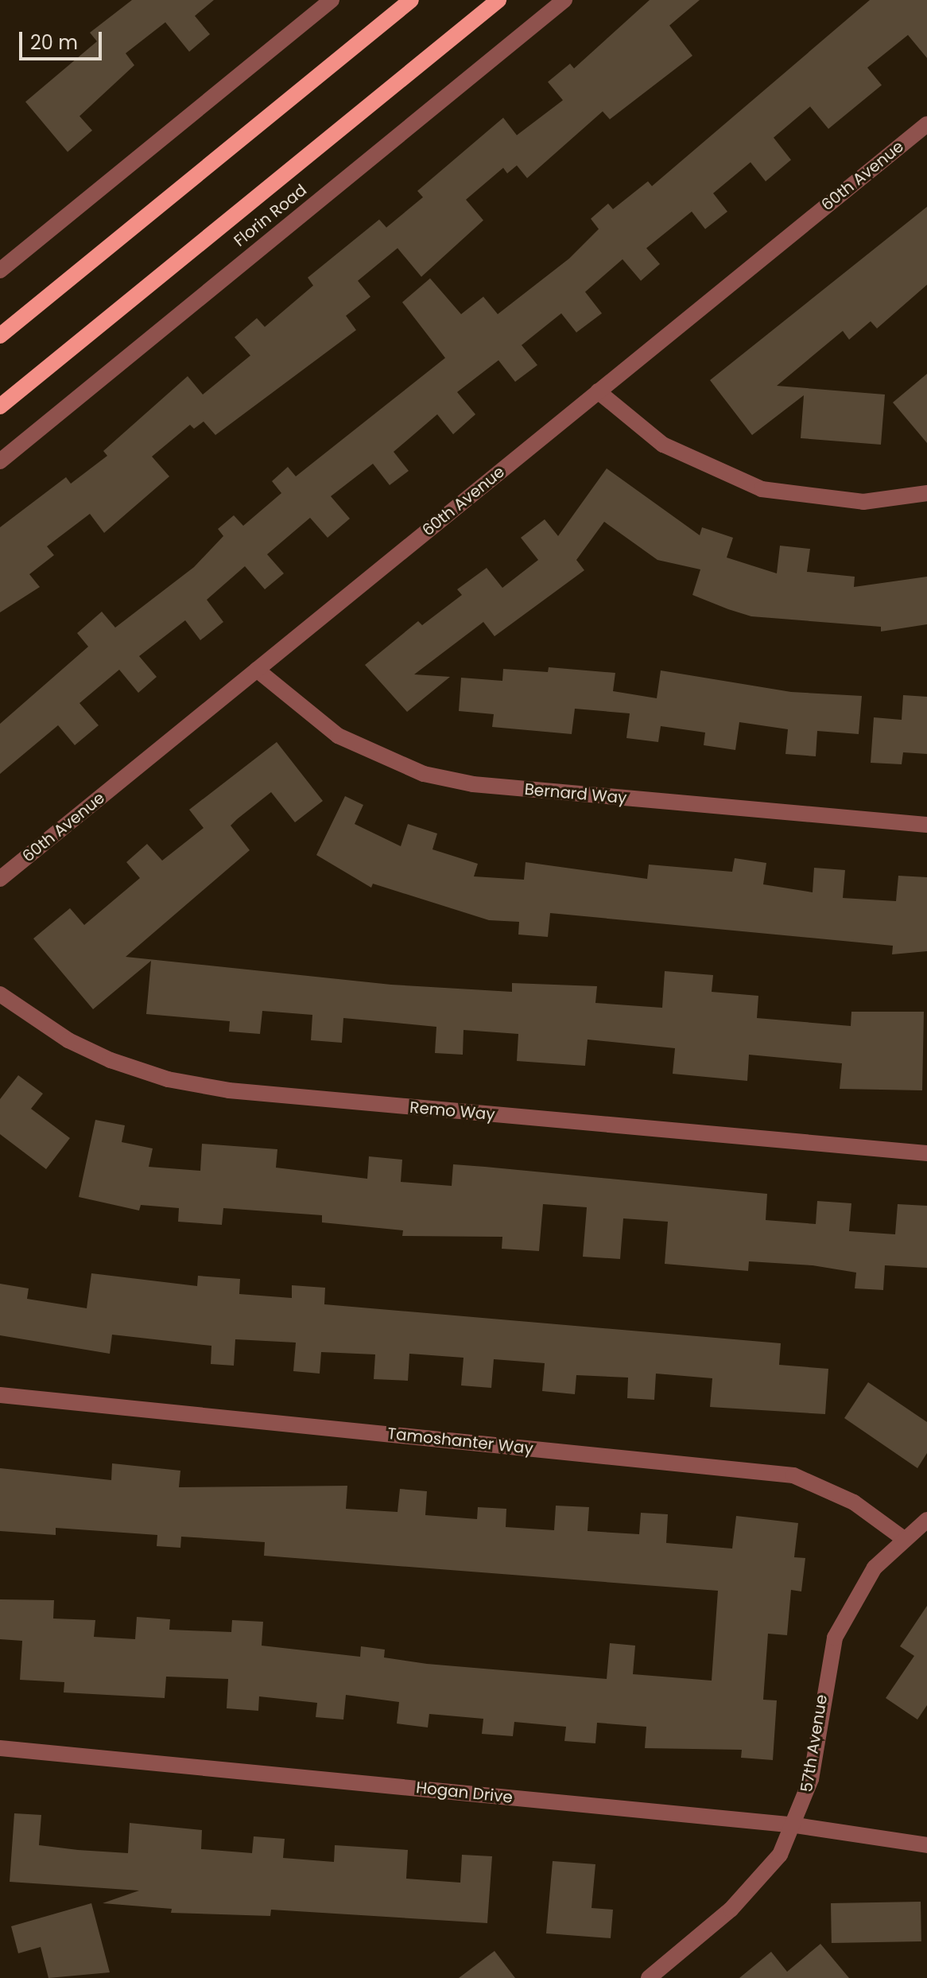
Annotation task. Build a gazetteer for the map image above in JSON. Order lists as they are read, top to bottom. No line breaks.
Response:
{"streets":{"main road":["Florin Road"],"street":["60th Avenue","Bernard Way","Remo Way","Tamoshanter Way","57th Avenue","Hogan Drive"]},"crossings":[["60th Avenue","Bernard Way"],["Tamoshanter Way","57th Avenue"],["57th Avenue","Hogan Drive"]],"scale_bar":"20 m"}
